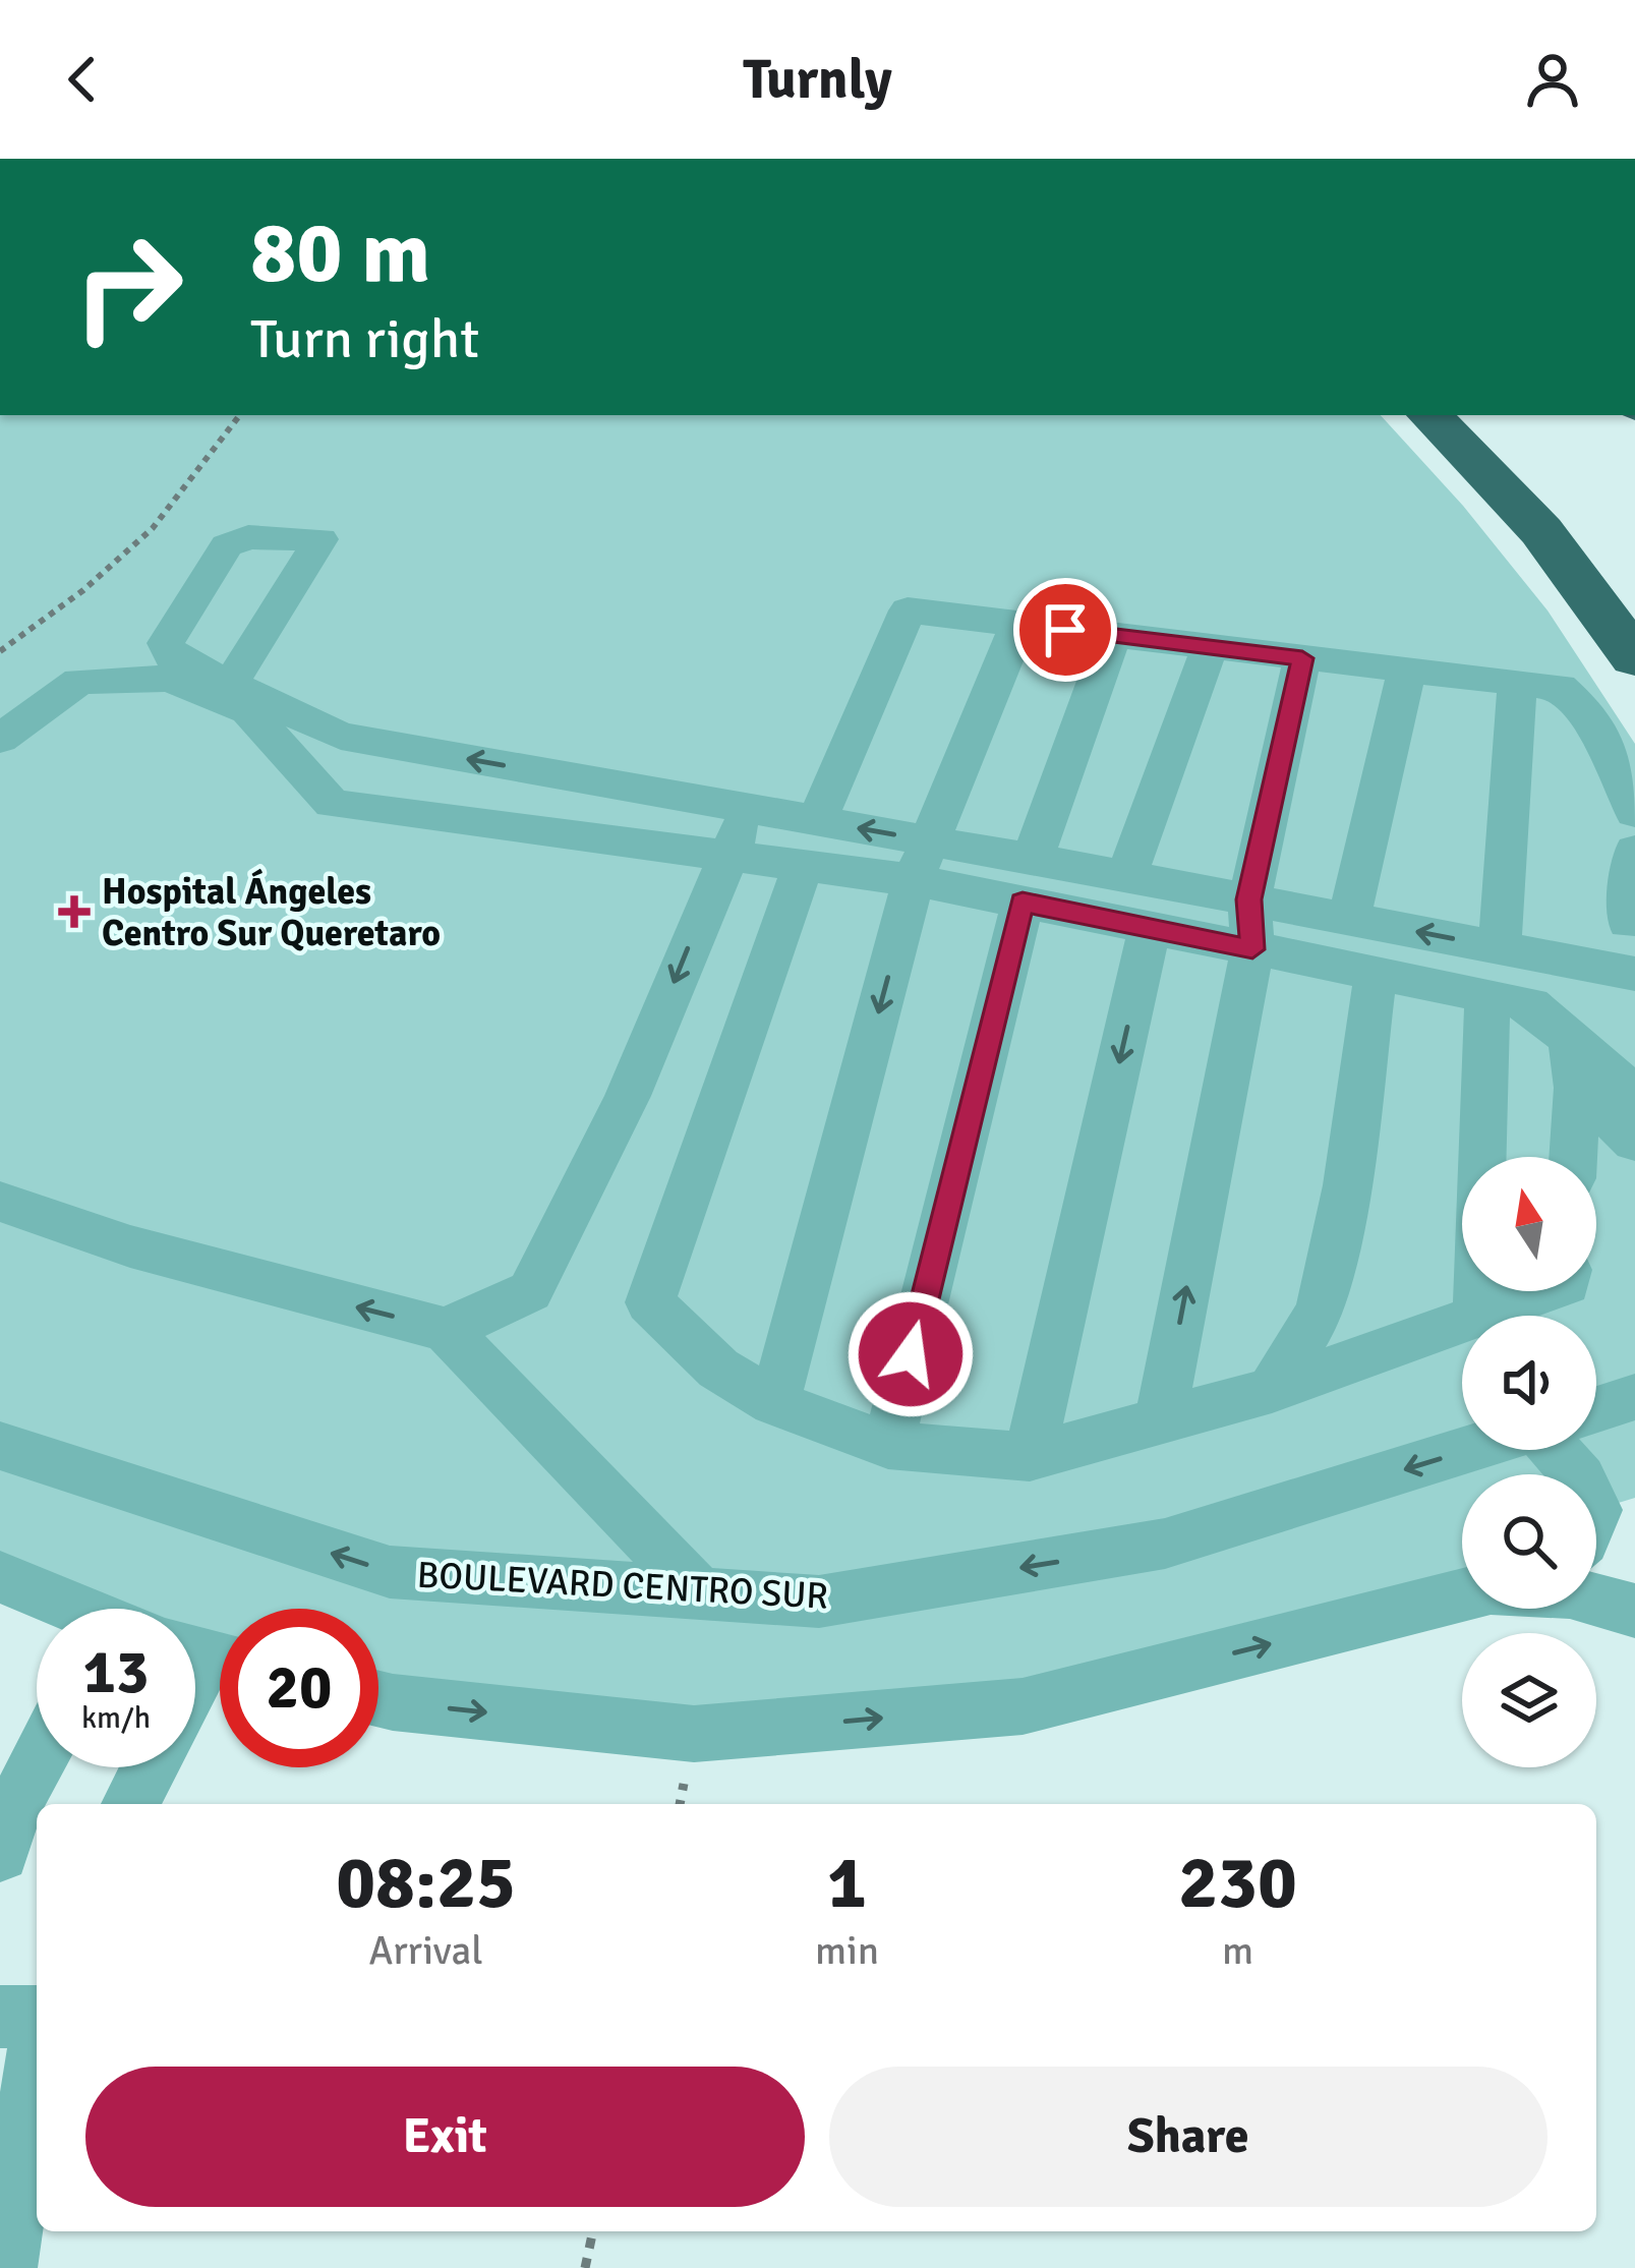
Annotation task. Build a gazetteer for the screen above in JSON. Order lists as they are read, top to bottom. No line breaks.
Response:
{"streets":{"street":["BOULEVARD CENTRO SUR"]},"places":{"health":["Hospital Ángeles Centro Sur Queretaro"]},"north":"top","page":{"header":"Turnly","turn":["80 m","Turn right"],"speed":"13 km/h","limit":"20","eta":["08:25","Arrival","1","min","230","m"],"buttons":["Exit","Share"]}}
